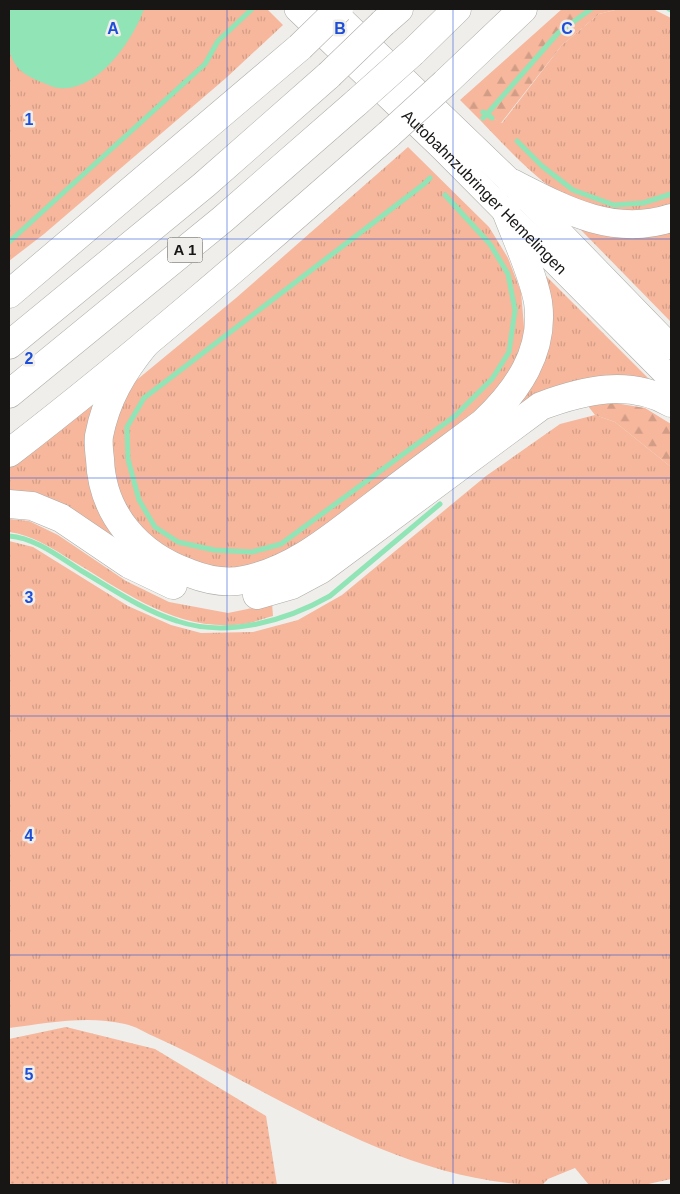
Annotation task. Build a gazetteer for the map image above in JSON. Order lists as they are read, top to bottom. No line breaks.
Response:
{"streets":{"highway":["Autobahnzubringer Hemelingen","A 1"]},"grid":{"columns":["A","B","C"],"rows":["1","2","3","4","5"]}}
